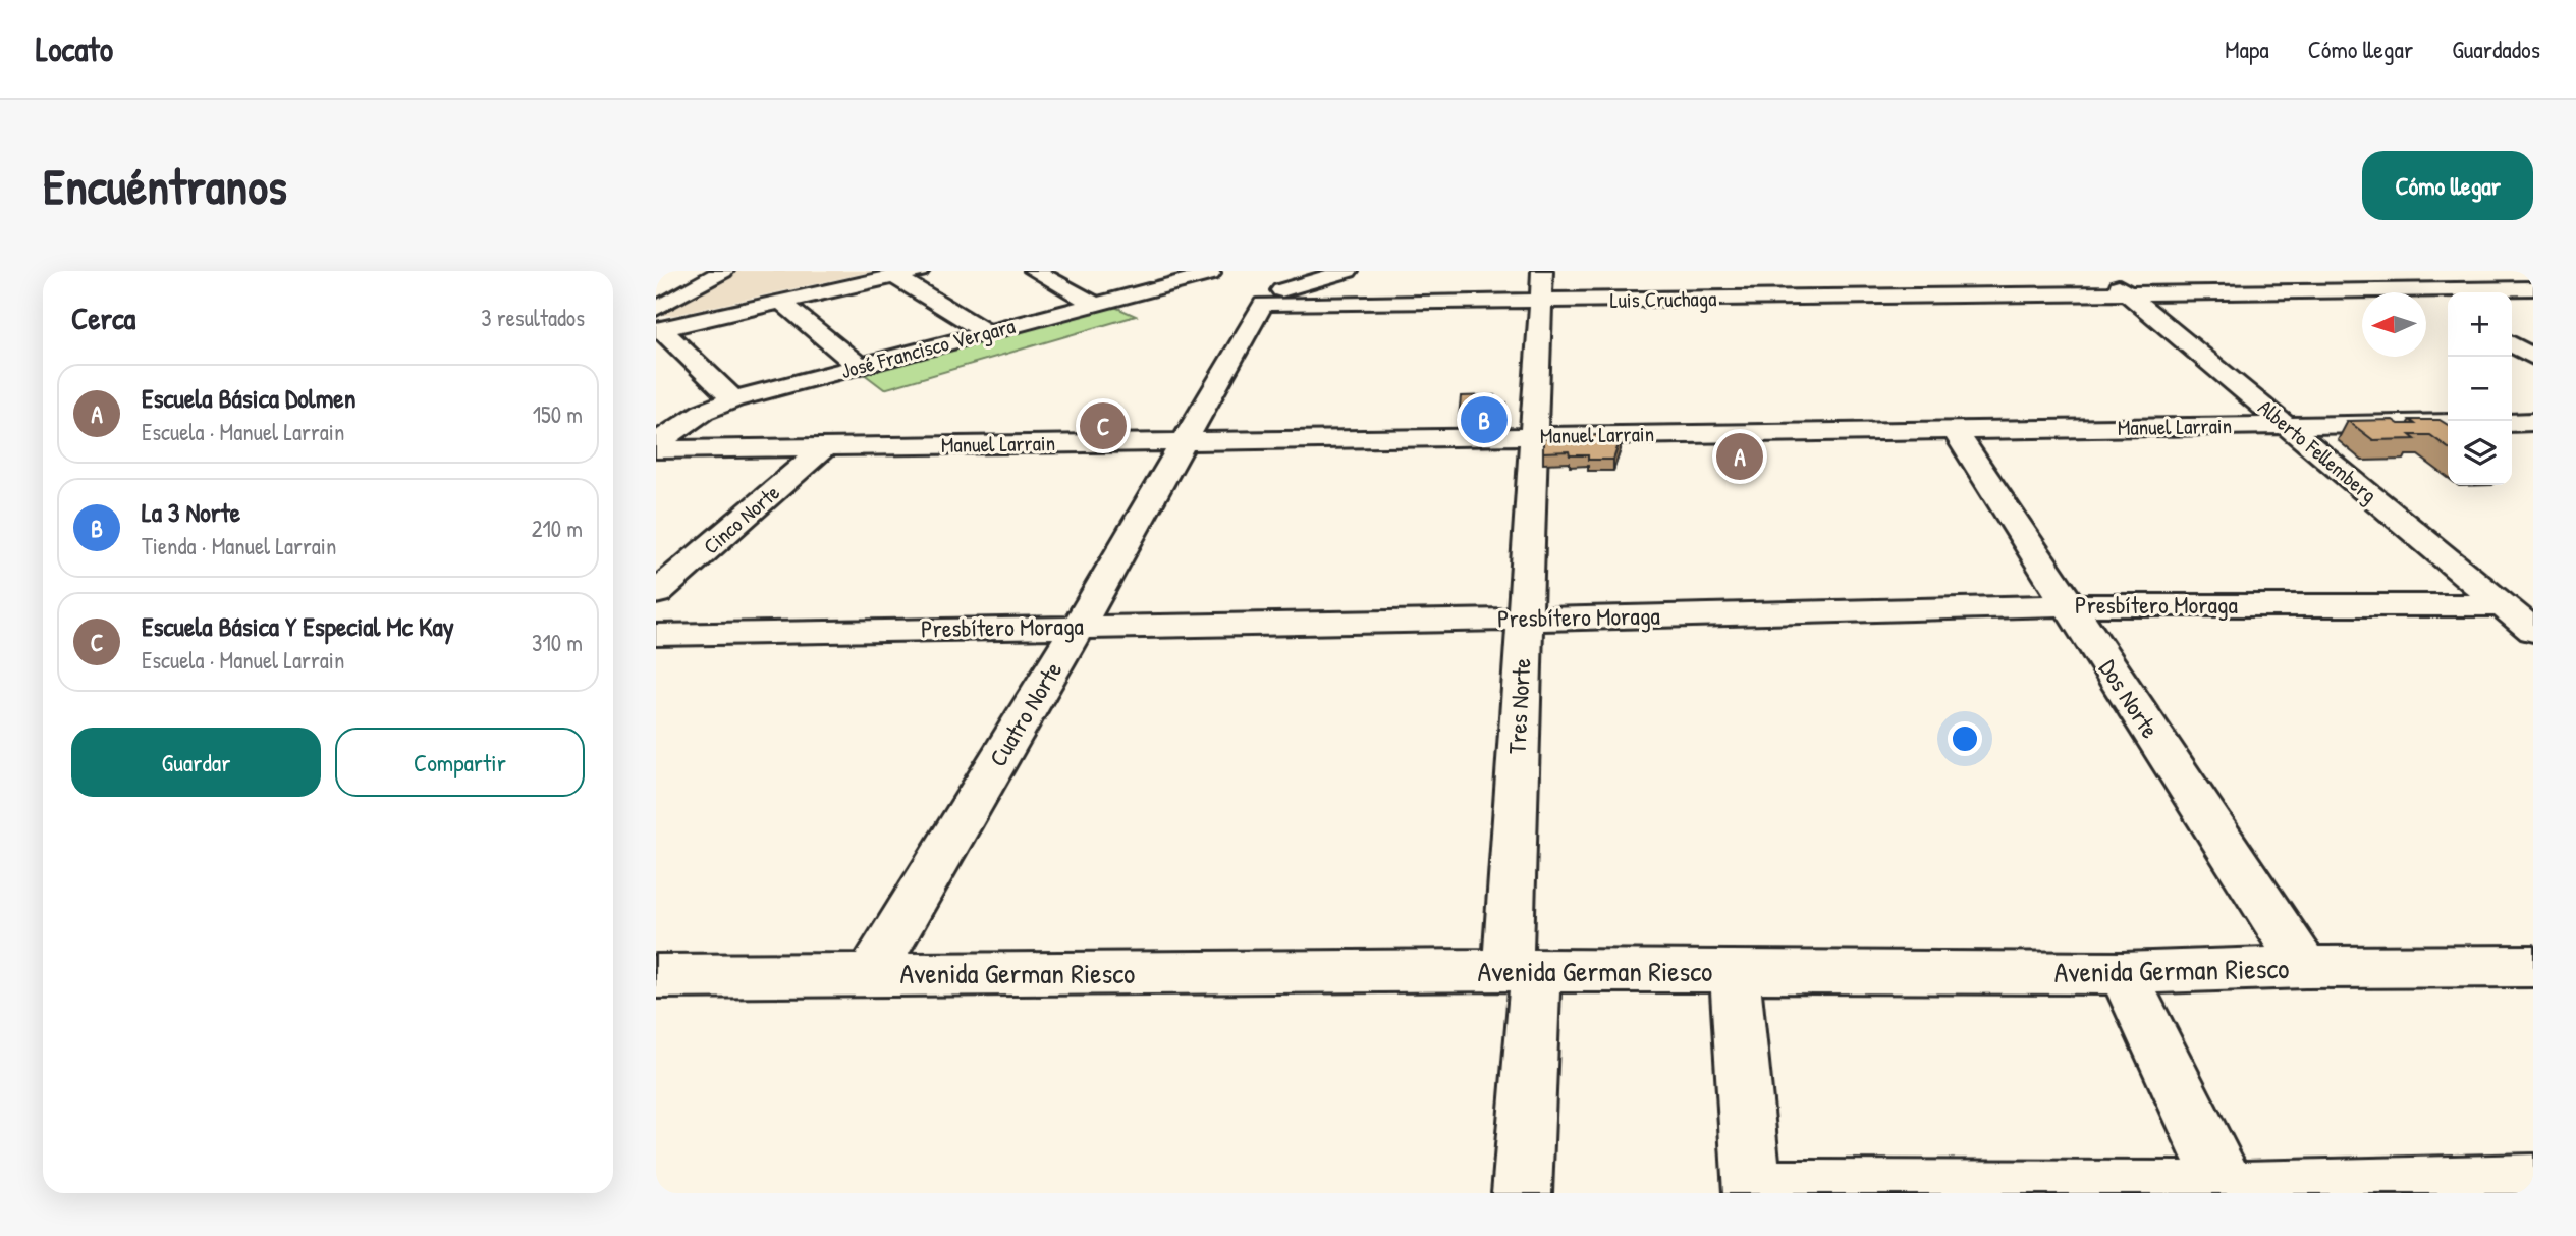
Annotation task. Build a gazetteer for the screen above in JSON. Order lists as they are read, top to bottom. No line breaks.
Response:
{"streets":{"street":["Luis Cruchaga","José Francisco Vergara","Manuel Larrain","Alberto Fellemberg","Cinco Norte","Presbítero Moraga","Dos Norte","Tres Norte","Cuatro Norte","Avenida German Riesco"]},"crossings":[["Luis Cruchaga","Alberto Fellemberg"],["Luis Cruchaga","Tres Norte"],["Luis Cruchaga","Cuatro Norte"],["Manuel Larrain","Alberto Fellemberg"],["Manuel Larrain","Cinco Norte"],["Manuel Larrain","Dos Norte"],["Manuel Larrain","Tres Norte"],["Manuel Larrain","Cuatro Norte"],["Alberto Fellemberg","Presbítero Moraga"],["Presbítero Moraga","Dos Norte"],["Presbítero Moraga","Tres Norte"],["Presbítero Moraga","Cuatro Norte"],["Dos Norte","Avenida German Riesco"],["Tres Norte","Avenida German Riesco"],["Cuatro Norte","Avenida German Riesco"]],"north":"left","page":{"header":"Locato","nav":["Mapa","Cómo llegar","Guardados"],"buttons":["Cómo llegar",["Guardar","Compartir"]],"title":"Encuéntranos","heading":["Cerca","3 resultados"],"map_buttons":["+","−"],"list":[{"mark":"A","name":"Escuela Básica Dolmen","note":"Escuela · Manuel Larrain","value":"150 m"},{"mark":"B","name":"La 3 Norte","note":"Tienda · Manuel Larrain","value":"210 m"},{"mark":"C","name":"Escuela Básica Y Especial Mc Kay","note":"Escuela · Manuel Larrain","value":"310 m"}],"pins":["B","C","A"]}}
